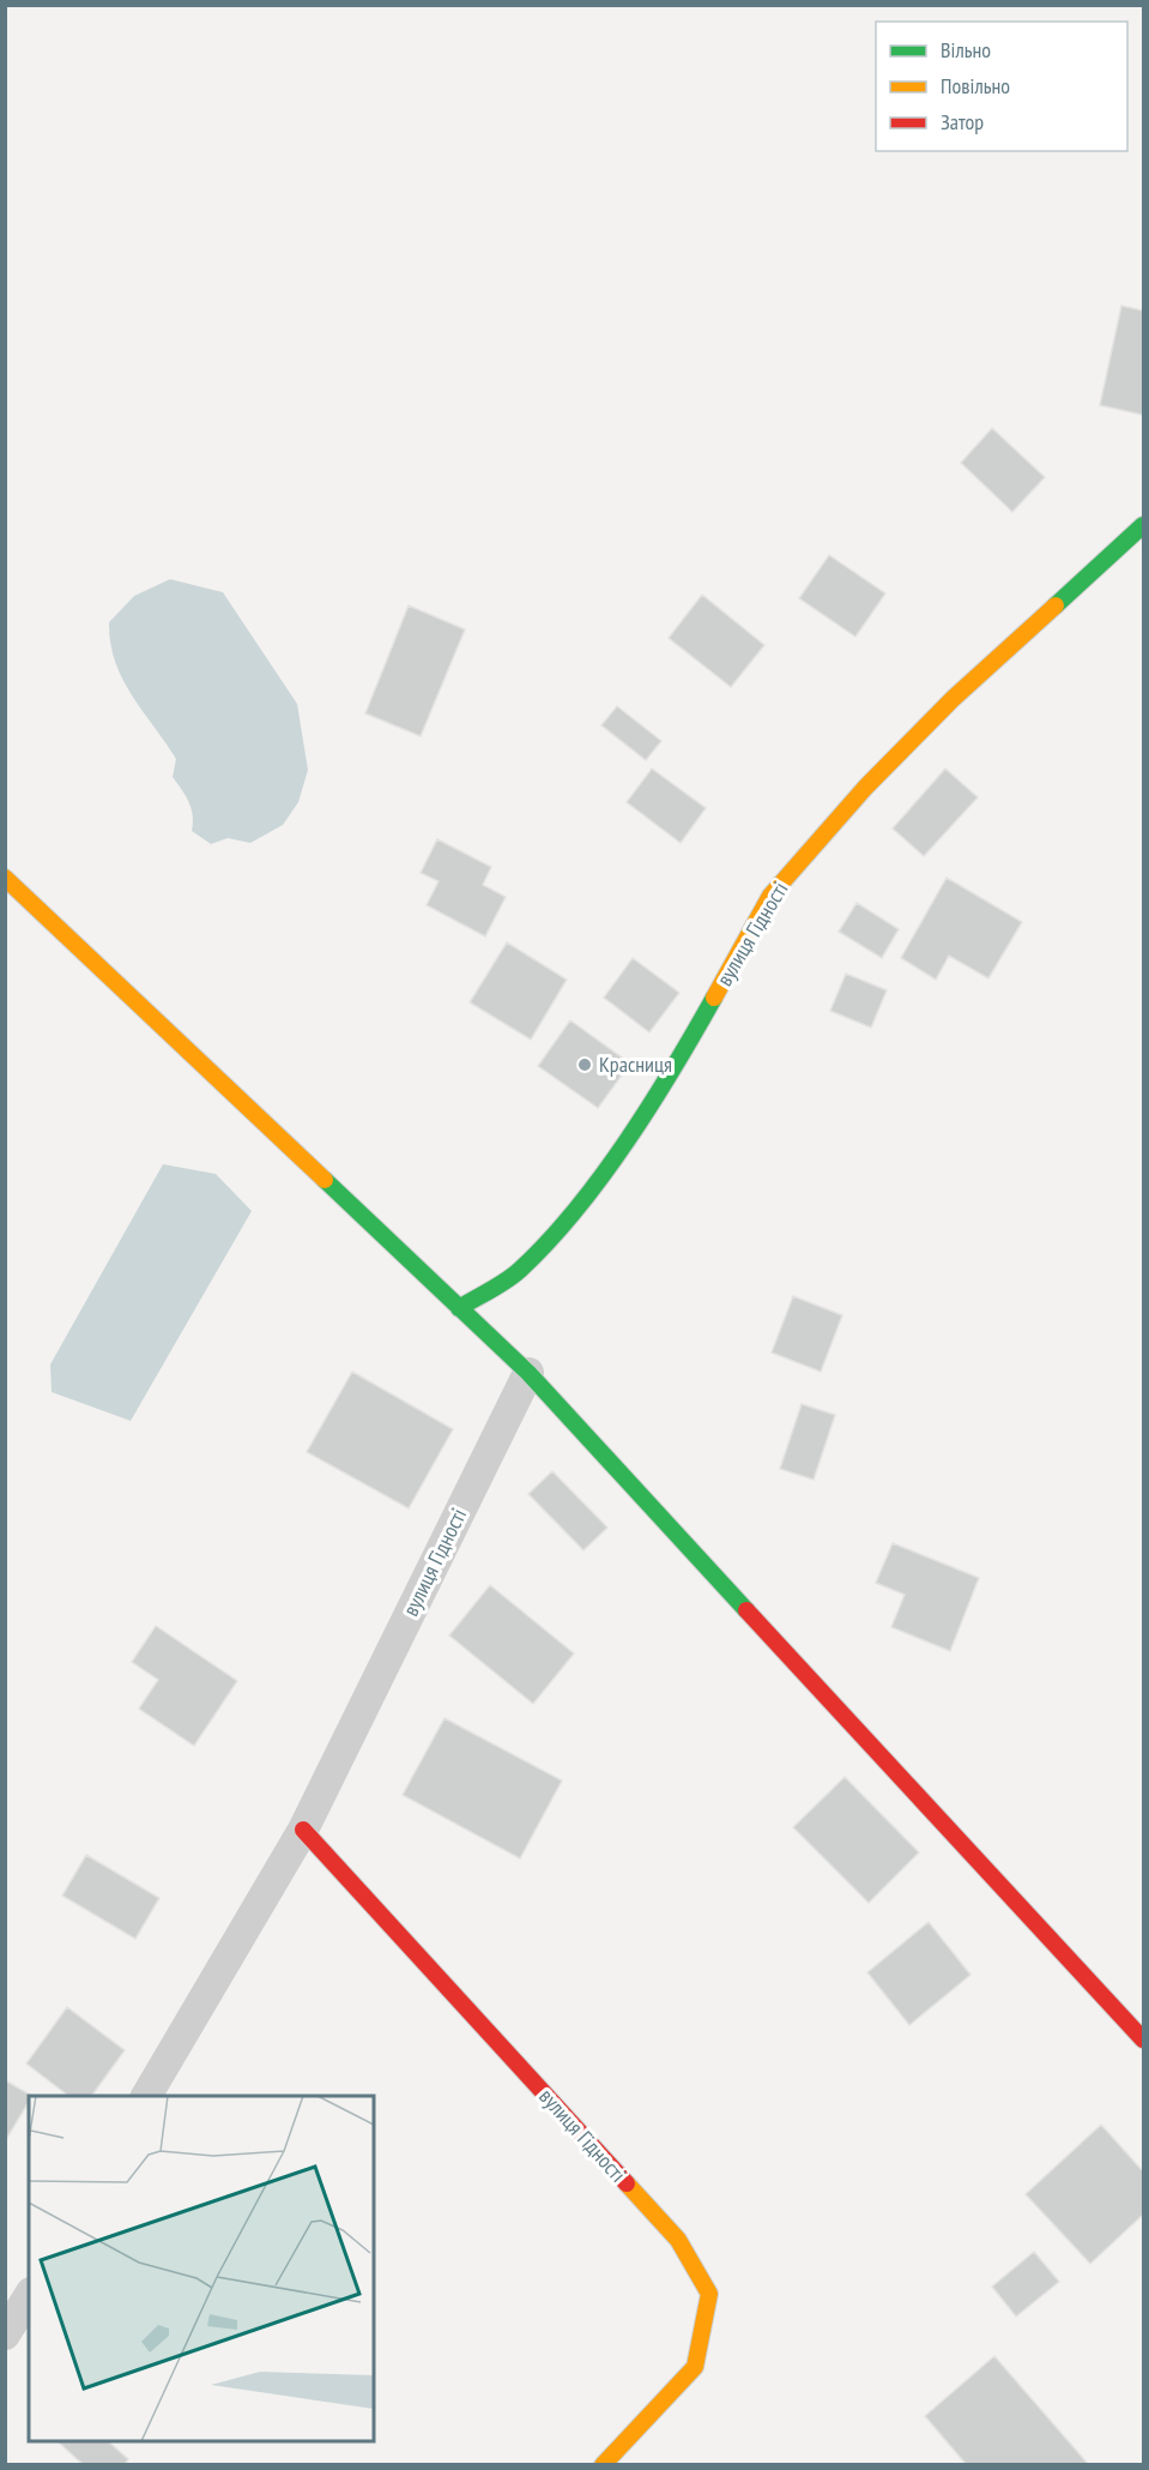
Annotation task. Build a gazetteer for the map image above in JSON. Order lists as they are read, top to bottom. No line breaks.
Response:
{"streets":{"street":["вулиця Гідності"]},"places":["Красниця"],"legend":["Вільно","Повільно","Затор"]}
